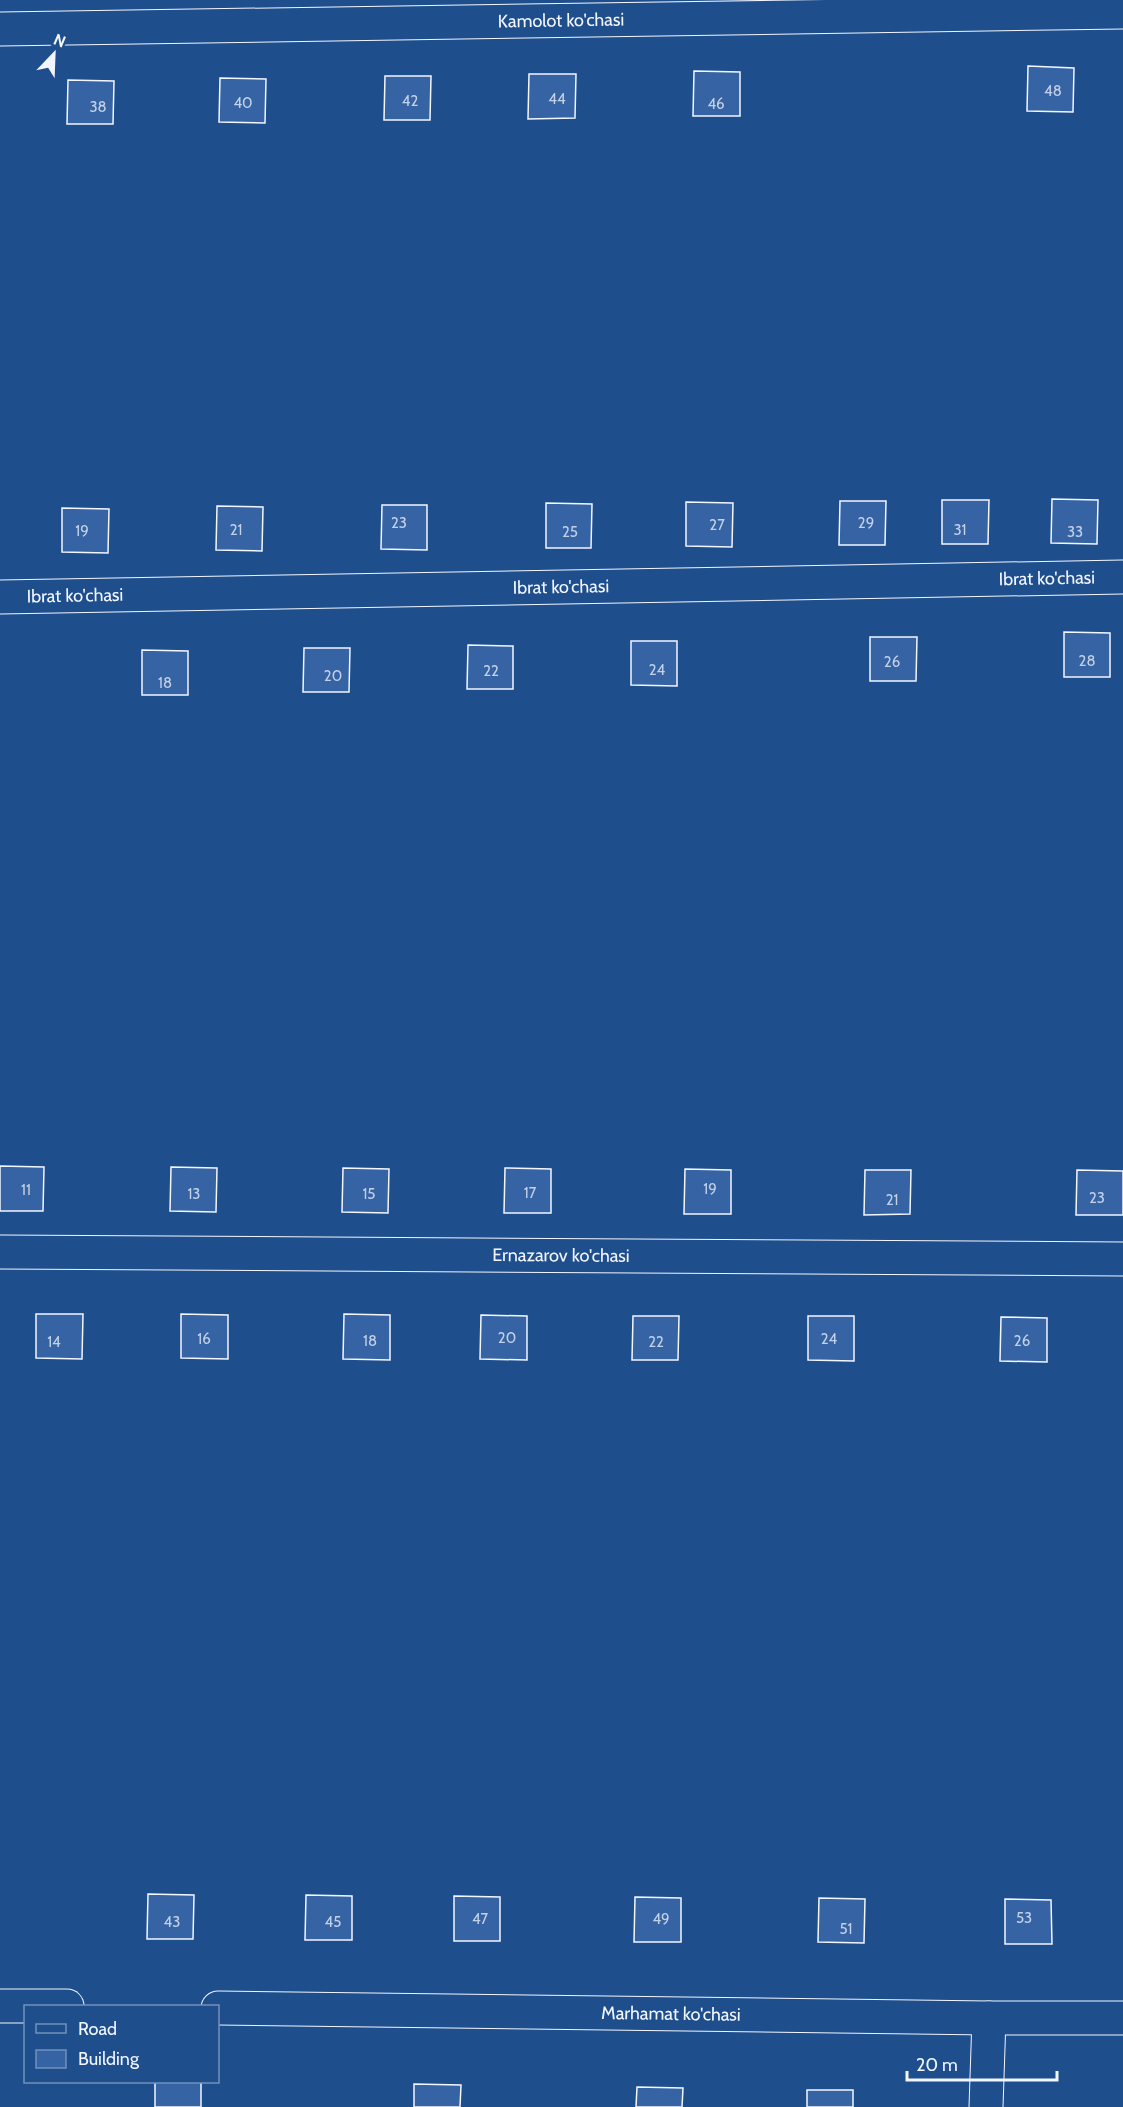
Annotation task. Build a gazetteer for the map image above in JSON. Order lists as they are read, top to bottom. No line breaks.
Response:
{"streets":{"street":["Kamolot ko'chasi","Ibrat ko'chasi","Ernazarov ko'chasi","Marhamat ko'chasi"]},"house_numbers":["48","44","42","40","46","38","23","29","27","21","31","19","25","33","28","26","24","22","20","18","19","11","17","13","15","23","21","20","16","24","18","26","14","22","53","47","49","43","45","51"],"legend":["Road","Building"],"scale_bar":"20 m","north":"top right"}
